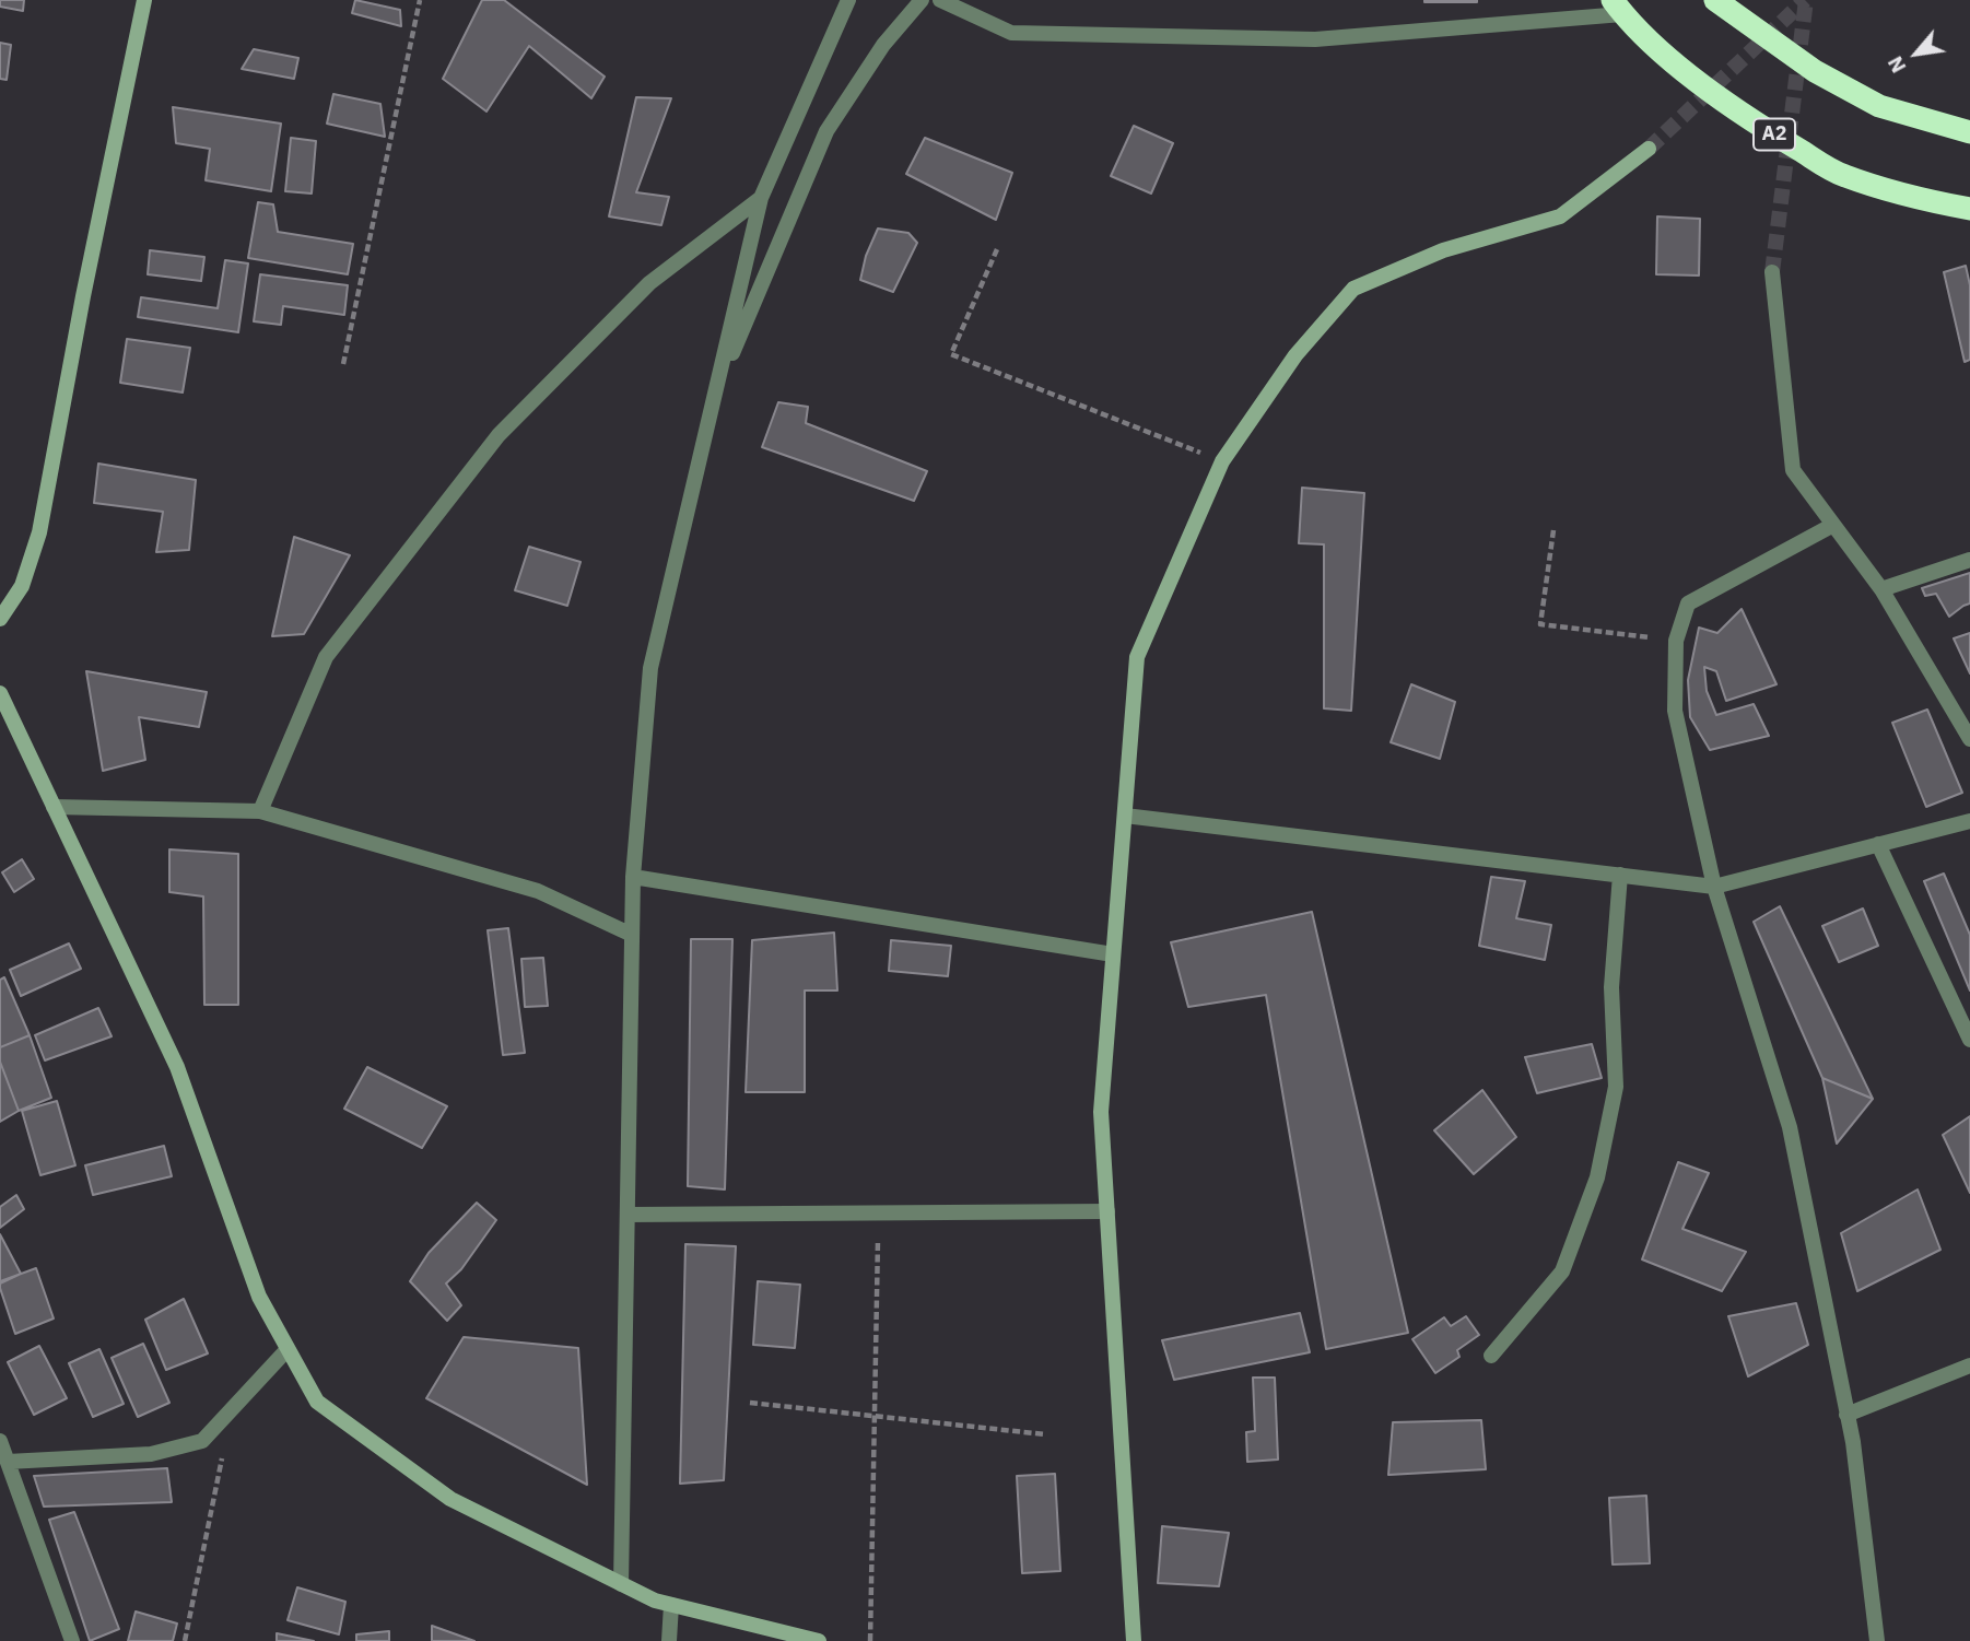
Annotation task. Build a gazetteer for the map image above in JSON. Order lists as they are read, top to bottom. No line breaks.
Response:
{"streets":{"highway":["A2"]},"north":"bottom left"}
